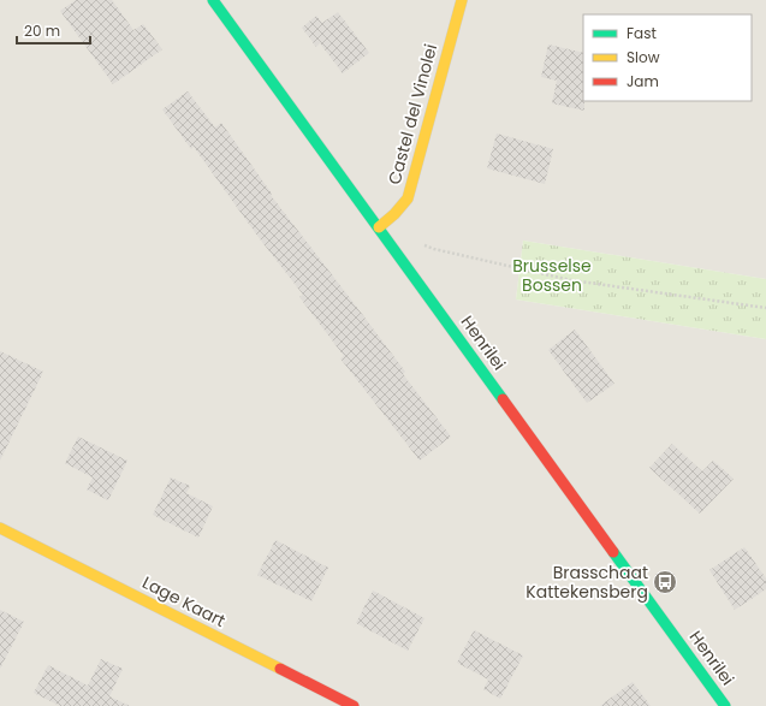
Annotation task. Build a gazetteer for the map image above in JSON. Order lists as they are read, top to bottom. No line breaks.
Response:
{"streets":{"street":["Castel del Vinolei","Henrilei","Lage Kaart"]},"crossings":[["Castel del Vinolei","Henrilei"]],"parks":["Brusselse Bossen"],"places":{"bus stop":["Brasschaat Kattekensberg"]},"legend":["Fast","Slow","Jam"],"scale_bar":"20 m"}
